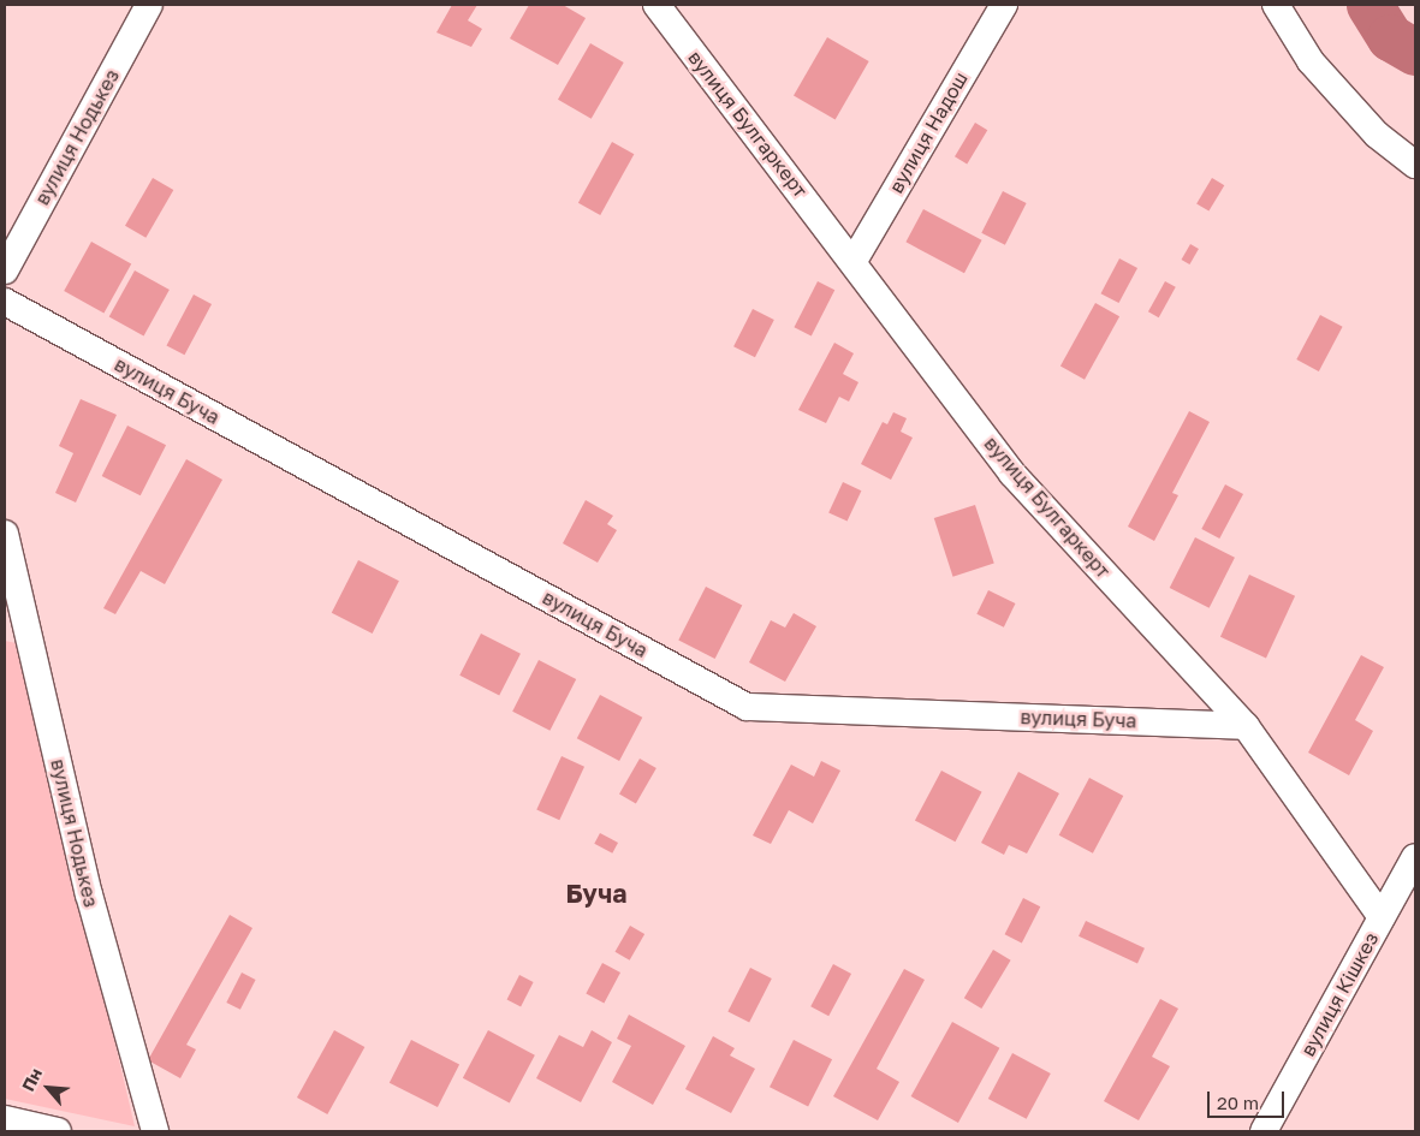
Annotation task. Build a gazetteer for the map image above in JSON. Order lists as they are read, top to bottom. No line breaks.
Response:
{"streets":{"street":["вулиця Булгаркерт","вулиця Надош","вулиця Нодькез","вулиця Буча","вулиця Кішкез"]},"crossings":[["вулиця Булгаркерт","вулиця Надош"],["вулиця Булгаркерт","вулиця Буча"],["вулиця Булгаркерт","вулиця Кішкез"]],"districts":["Буча"],"scale_bar":"20 m","north":"top left"}
